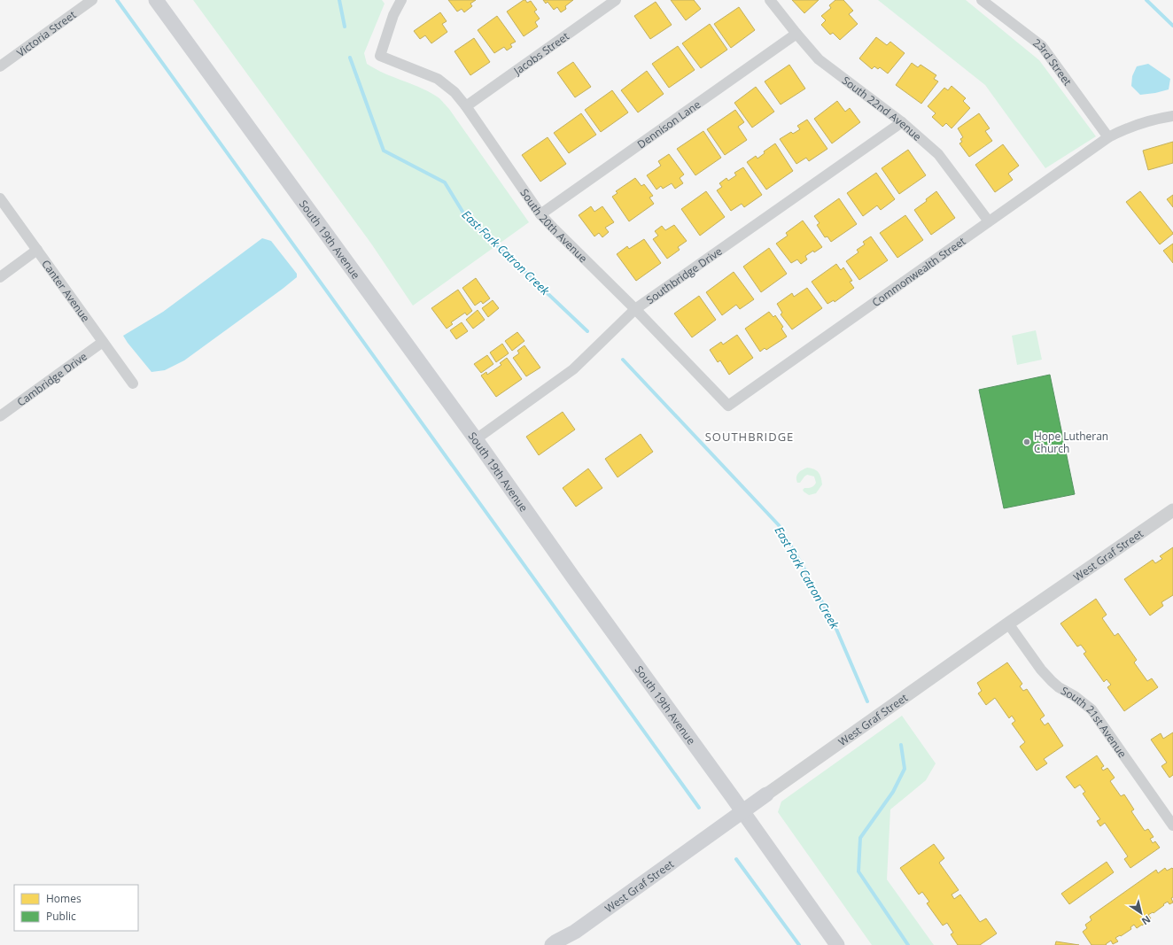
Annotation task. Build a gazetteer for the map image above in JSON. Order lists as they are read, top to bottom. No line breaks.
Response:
{"streets":{"main road":["South 19th Avenue","West Graf Street"],"street":["Victoria Street","Jacobs Street","23rd Street","South 22nd Avenue","Dennison Lane","South 20th Avenue","Commonwealth Street","Southbridge Drive","Canter Avenue","Cambridge Drive","South 21st Avenue"]},"crossings":[["Jacobs Street","South 20th Avenue"],["23rd Street","Commonwealth Street"],["South 22nd Avenue","Dennison Lane"],["South 22nd Avenue","Commonwealth Street"],["South 22nd Avenue","Southbridge Drive"],["Dennison Lane","South 20th Avenue"],["South 20th Avenue","Commonwealth Street"],["South 20th Avenue","Southbridge Drive"],["South 19th Avenue","Southbridge Drive"],["South 19th Avenue","West Graf Street"],["Canter Avenue","Cambridge Drive"],["West Graf Street","South 21st Avenue"]],"districts":["SOUTHBRIDGE"],"water":["East Fork Catron Creek"],"places":["Hope Lutheran Church"],"legend":["Homes","Public"],"north":"bottom right"}
